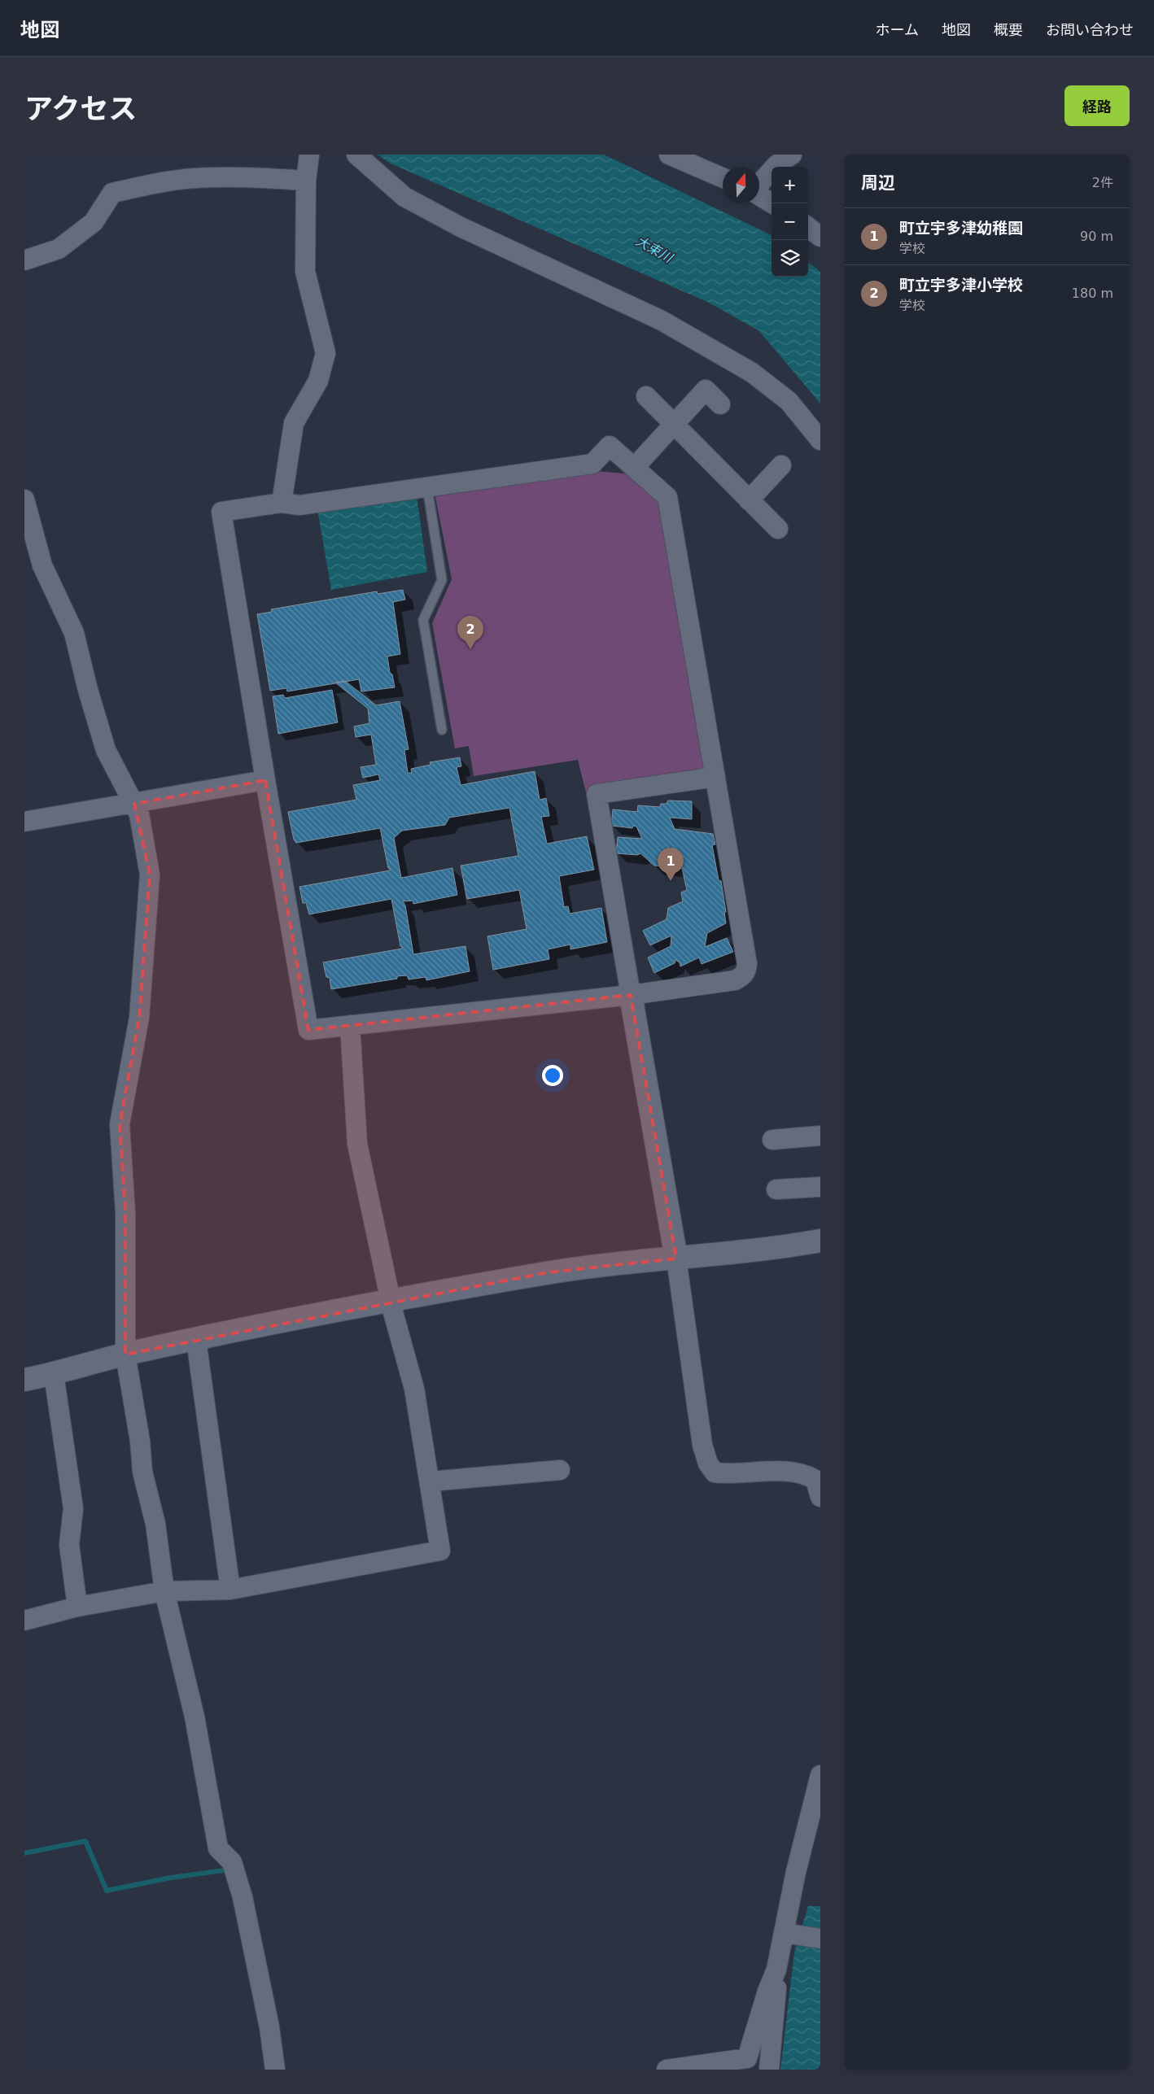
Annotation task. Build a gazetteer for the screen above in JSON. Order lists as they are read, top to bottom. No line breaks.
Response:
{"water":["大束川"],"north":"top","page":{"header":"地図","nav":["ホーム","地図","概要","お問い合わせ"],"title":"アクセス","buttons":"経路","heading":["周辺","2件"],"map_buttons":["+","−"],"list":[{"mark":"1","name":"町立宇多津幼稚園","note":"学校","value":"90 m"},{"mark":"2","name":"町立宇多津小学校","note":"学校","value":"180 m"}],"pins":["2","1"]}}
